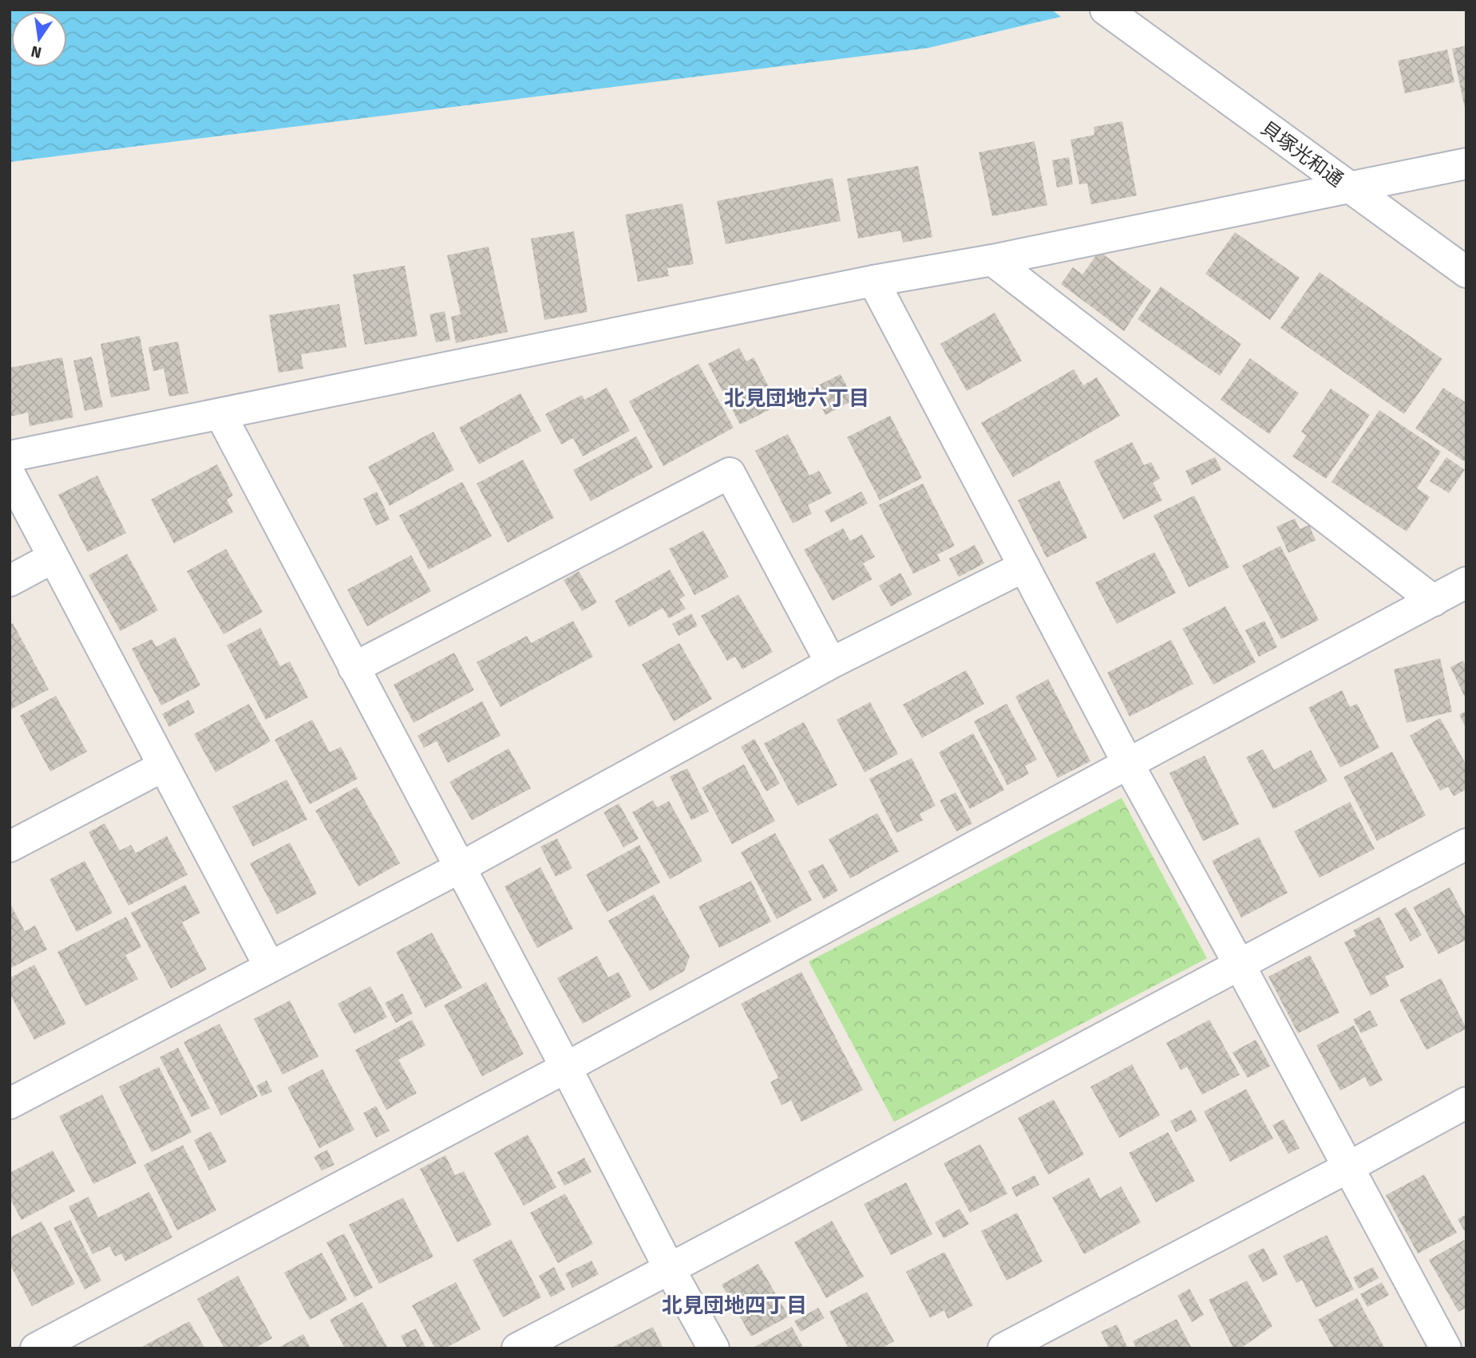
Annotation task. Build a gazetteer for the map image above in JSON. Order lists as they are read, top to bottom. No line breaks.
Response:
{"streets":{"street":["貝塚光和通"]},"districts":["北見団地六丁目","北見団地四丁目"],"north":"bottom"}
